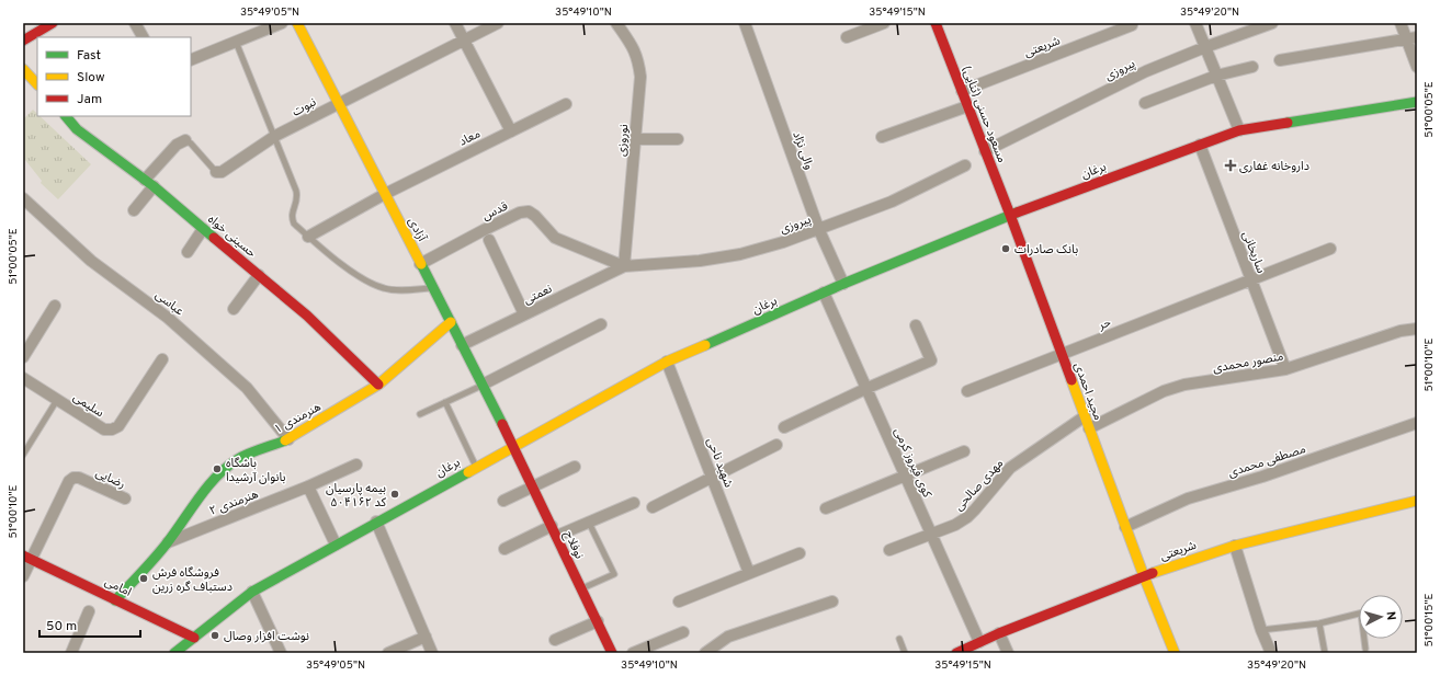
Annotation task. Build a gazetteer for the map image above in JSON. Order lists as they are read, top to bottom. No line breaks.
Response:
{"streets":{"street":["شریعتی","پیروزی","نبوت","مسعود حسنی (ثنایی)","معاد","نوروزی","والی نژاد","برغان","قدس","آزادی","حسینی خواه","ساریخانی","نعمتی","عباسی","حر","منصور محمدی","مجید احمدی","سلیمی","هنرمندی ۱","مصطفی محمدی","شهید ناحی","کوی فیروز کرمی","رضایی","مهدی صالحی","هنرمندی ۲","نوفلاح","امامی"]},"crossings":[["شریعتی","مسعود حسنی (ثنایی)"],["شریعتی","مجید احمدی"],["شریعتی","کوی فیروز کرمی"],["پیروزی","مسعود حسنی (ثنایی)"],["پیروزی","نوروزی"],["پیروزی","والی نژاد"],["پیروزی","قدس"],["پیروزی","نعمتی"],["نبوت","آزادی"],["نبوت","حسینی خواه"],["مسعود حسنی (ثنایی)","برغان"],["مسعود حسنی (ثنایی)","مجید احمدی"],["معاد","آزادی"],["نوروزی","قدس"],["نوروزی","نعمتی"],["والی نژاد","برغان"],["برغان","آزادی"],["برغان","ساریخانی"],["برغان","مجید احمدی"],["برغان","شهید ناحی"],["برغان","کوی فیروز کرمی"],["برغان","نوفلاح"],["برغان","امامی"],["قدس","آزادی"],["قدس","نعمتی"],["آزادی","نعمتی"],["آزادی","هنرمندی ۱"],["آزادی","نوفلاح"],["حسینی خواه","هنرمندی ۱"],["ساریخانی","حر"],["ساریخانی","منصور محمدی"],["عباسی","هنرمندی ۱"],["حر","مجید احمدی"],["منصور محمدی","مجید احمدی"],["مجید احمدی","مصطفی محمدی"],["مجید احمدی","مهدی صالحی"],["هنرمندی ۱","هنرمندی ۲"],["هنرمندی ۱","امامی"],["کوی فیروز کرمی","مهدی صالحی"],["رضایی","امامی"]],"places":{"health":["داروخانه غفاری"],"other":["بانک صادرات","باشگاه بانوان آرشیدا","بیمه پارسیان کد ۵۰۴۱۶۲","فروشگاه فرش دستباف گره زرین","نوشت افزار وصال"]},"legend":["Fast","Slow","Jam"],"scale_bar":"50 m","north":"right","coordinates":["35°49'05\"N","35°49'10\"N","35°49'15\"N","35°49'20\"N","51°00'05\"E","51°00'10\"E","51°00'15\"E"]}
